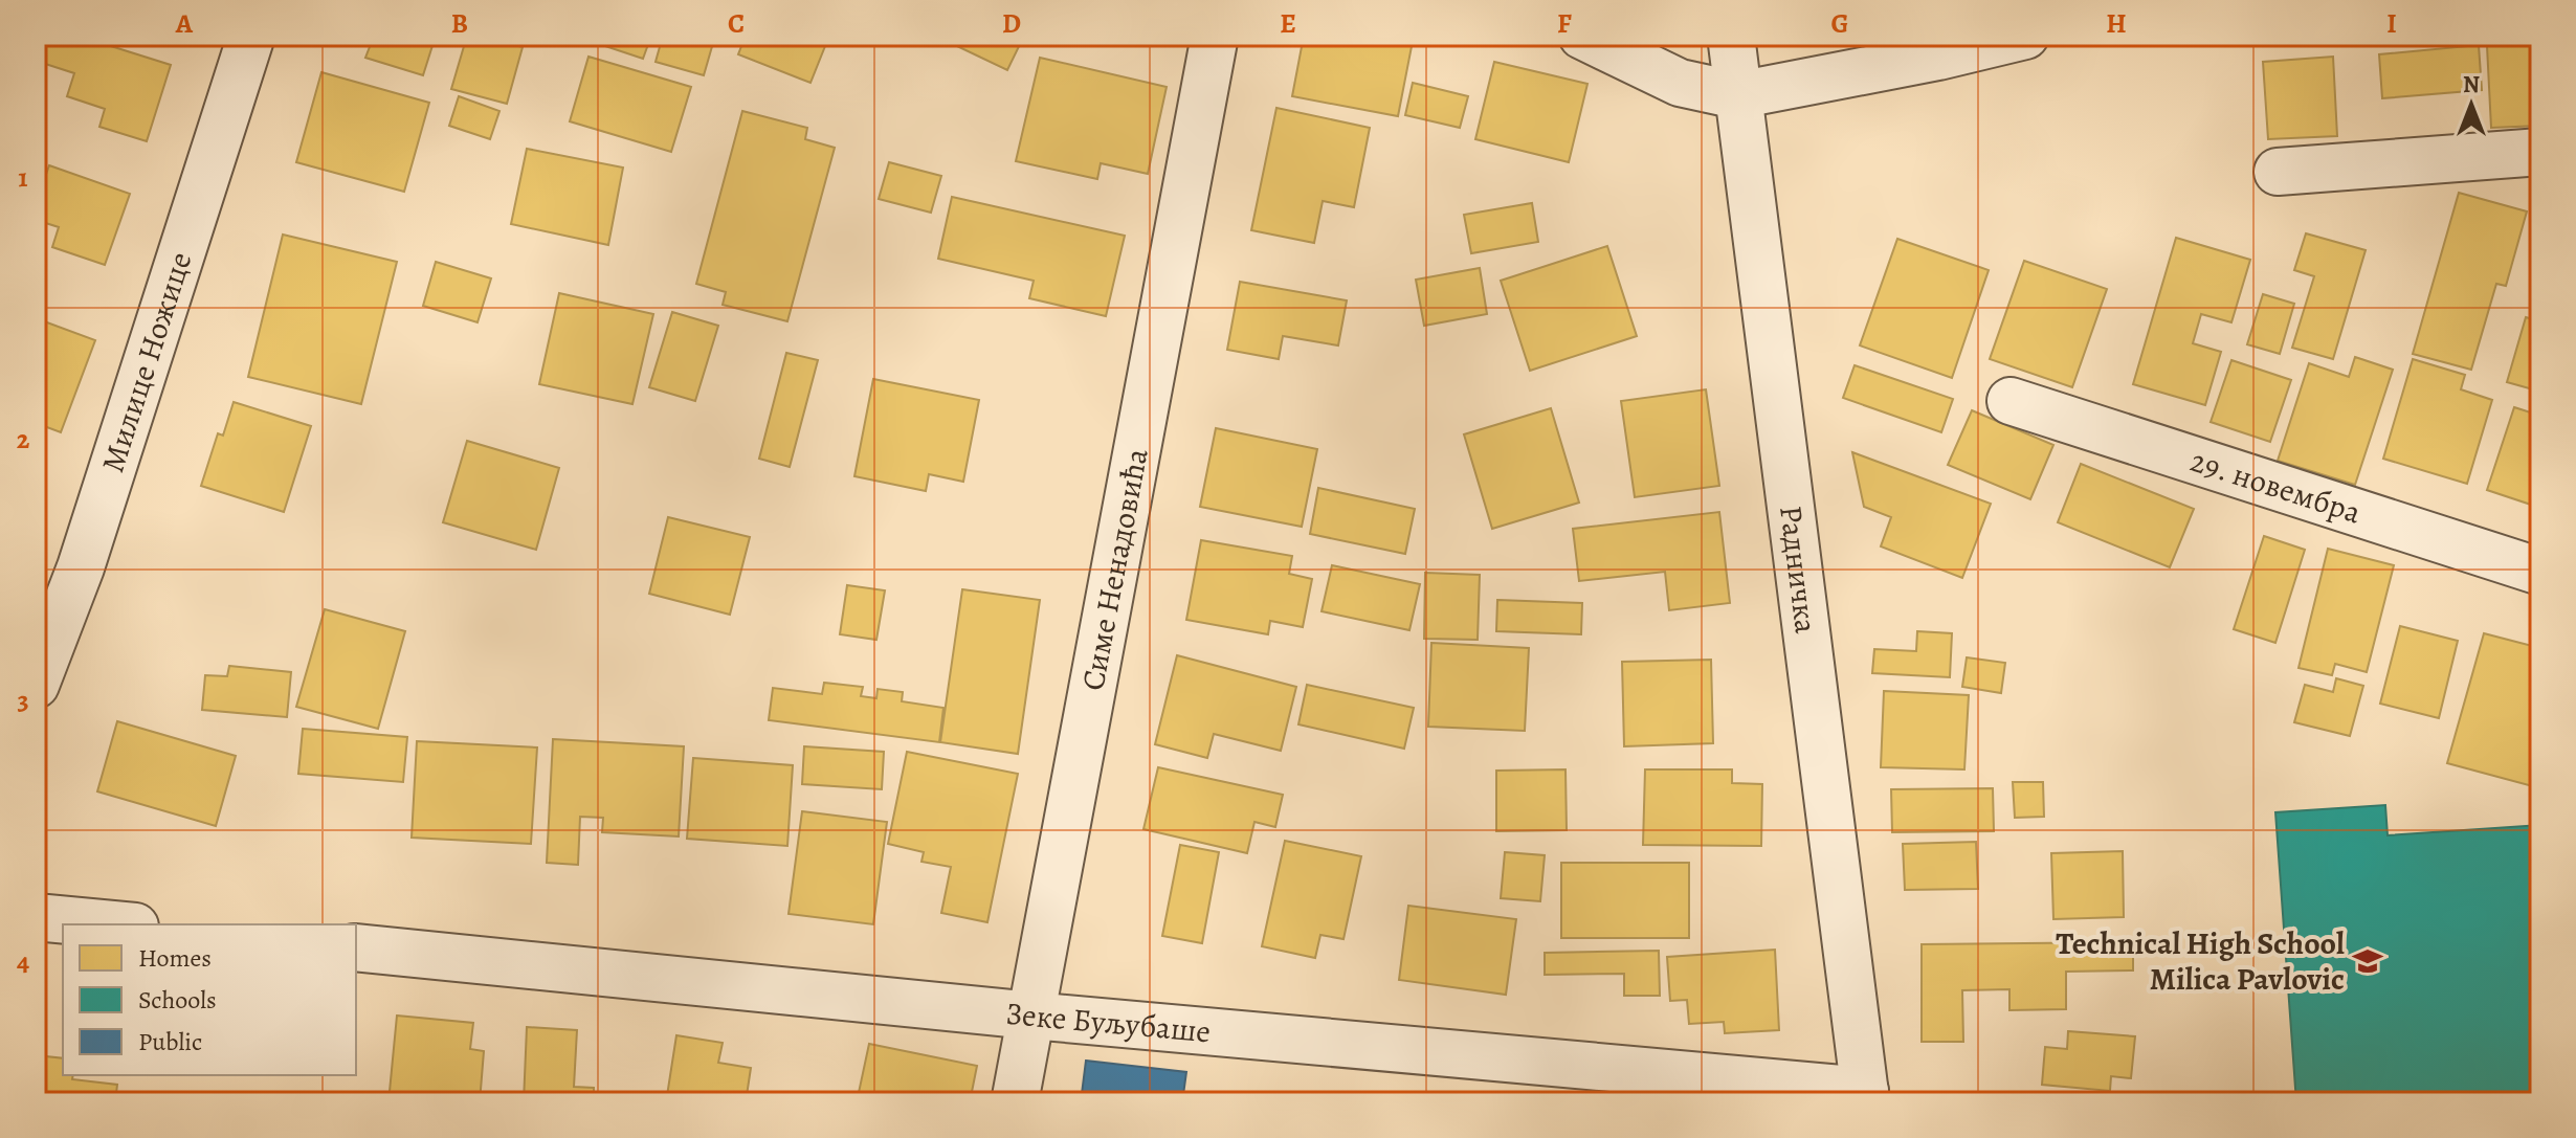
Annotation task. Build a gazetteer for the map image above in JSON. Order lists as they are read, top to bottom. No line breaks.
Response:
{"streets":{"street":["Милице Ножице","29. новембра","Симе Ненадовића","Радничка","Зеке Буљубаше"]},"crossings":[["Симе Ненадовића","Зеке Буљубаше"],["Радничка","Зеке Буљубаше"]],"places":{"school or university":["Technical High School Milica Pavlovic"]},"legend":["Homes","Schools","Public"],"north":"top","grid":{"columns":["A","B","C","D","E","F","G","H","I"],"rows":["1","2","3","4"]}}
